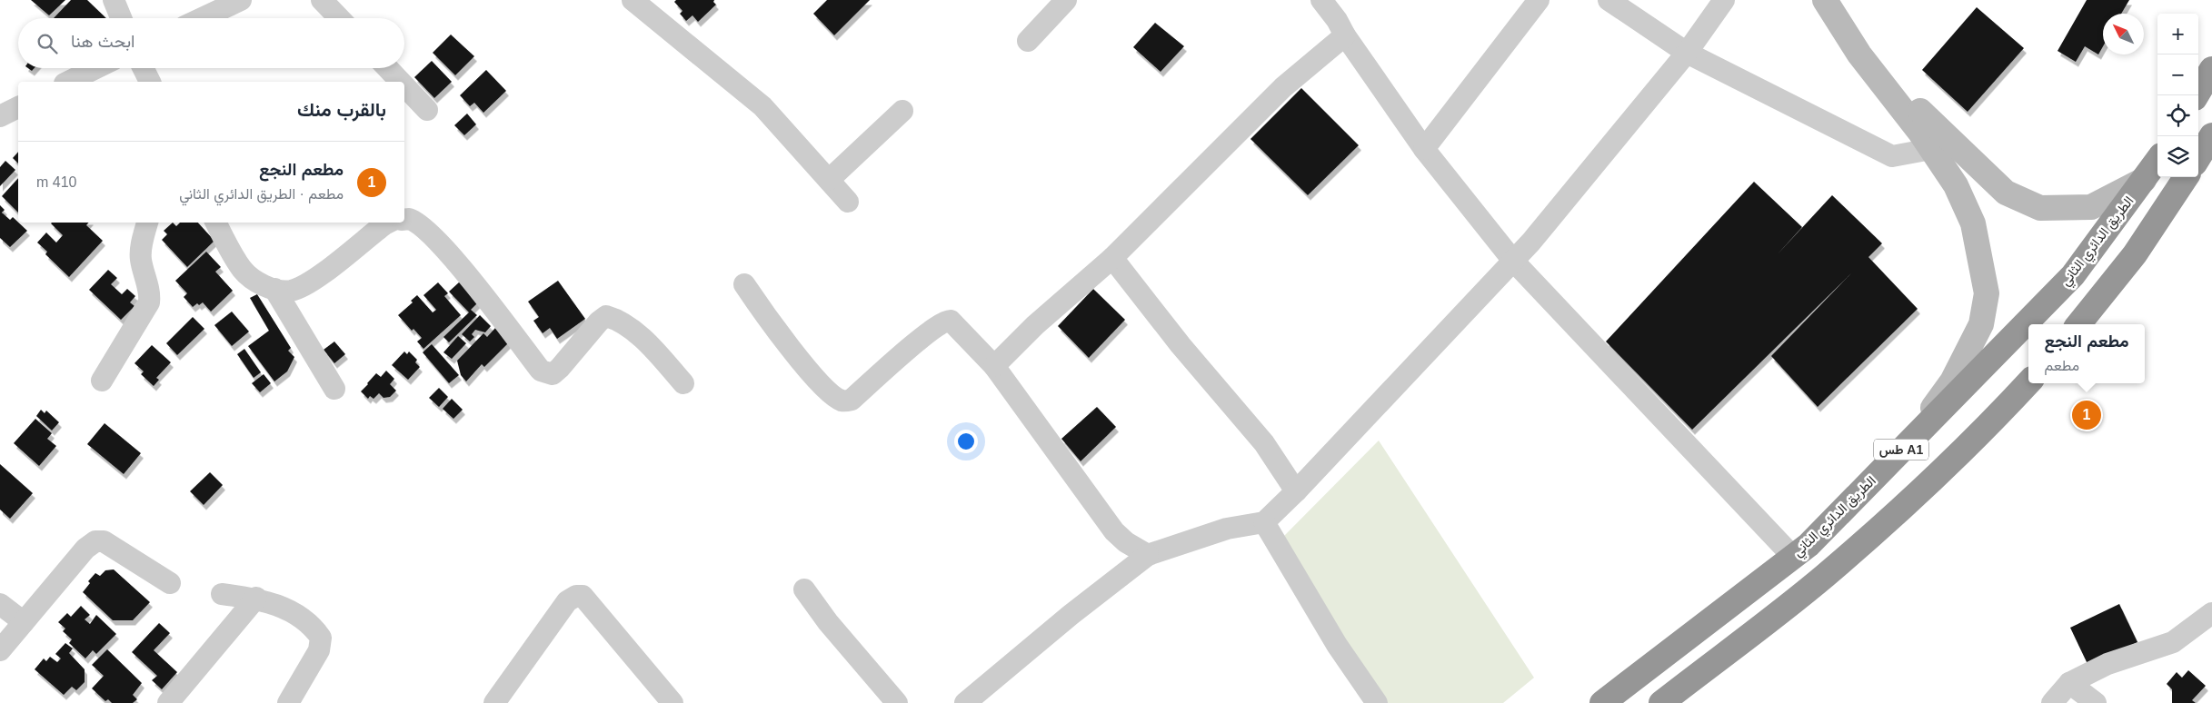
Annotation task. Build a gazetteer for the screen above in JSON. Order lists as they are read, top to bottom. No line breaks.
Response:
{"streets":{"highway":["الطريق الدائري الثاني","طس A1"]},"north":"top left","page":{"map_buttons":["+","−"],"search":"ابحث هنا","heading":"بالقرب منك","list":[{"mark":"1","name":"مطعم النجع","note":"مطعم · الطريق الدائري الثاني","value":"410 m"}],"popup":["مطعم النجع","مطعم"],"pins":"1"}}
